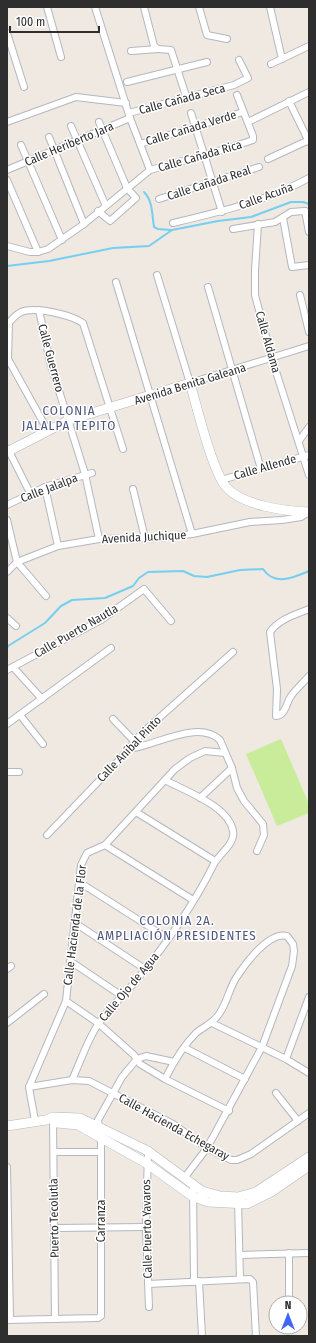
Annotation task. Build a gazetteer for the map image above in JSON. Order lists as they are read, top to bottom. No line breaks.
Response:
{"streets":{"street":["Calle Cañada Seca","Calle Cañada Verde","Calle Heriberto Jara","Calle Cañada Rica","Calle Cañada Real","Calle Acuña","Calle Aldama","Calle Guerrero","Avenida Benita Galeana","Calle Allende","Calle Jalalpa","Avenida Juchique","Calle Puerto Nautla","Calle Aníbal Pinto","Calle Hacienda de la Flor","Calle Ojo de Agua","Calle Hacienda Echegaray","Puerto Tecolutla","Carranza","Calle Puerto Yavaros"]},"crossings":[["Calle Cañada Seca","Calle Heriberto Jara"],["Calle Cañada Verde","Calle Cañada Rica"],["Calle Aldama","Avenida Benita Galeana"],["Calle Aldama","Calle Allende"],["Calle Guerrero","Avenida Benita Galeana"],["Calle Guerrero","Calle Jalalpa"],["Calle Guerrero","Avenida Juchique"],["Calle Hacienda de la Flor","Calle Ojo de Agua"],["Calle Hacienda de la Flor","Calle Hacienda Echegaray"],["Calle Ojo de Agua","Calle Hacienda Echegaray"],["Puerto Tecolutla","Carranza"]],"districts":["COLONIA JALALPA TEPITO","COLONIA 2A. AMPLIACIÓN PRESIDENTES"],"scale_bar":"100 m","north":"top"}
